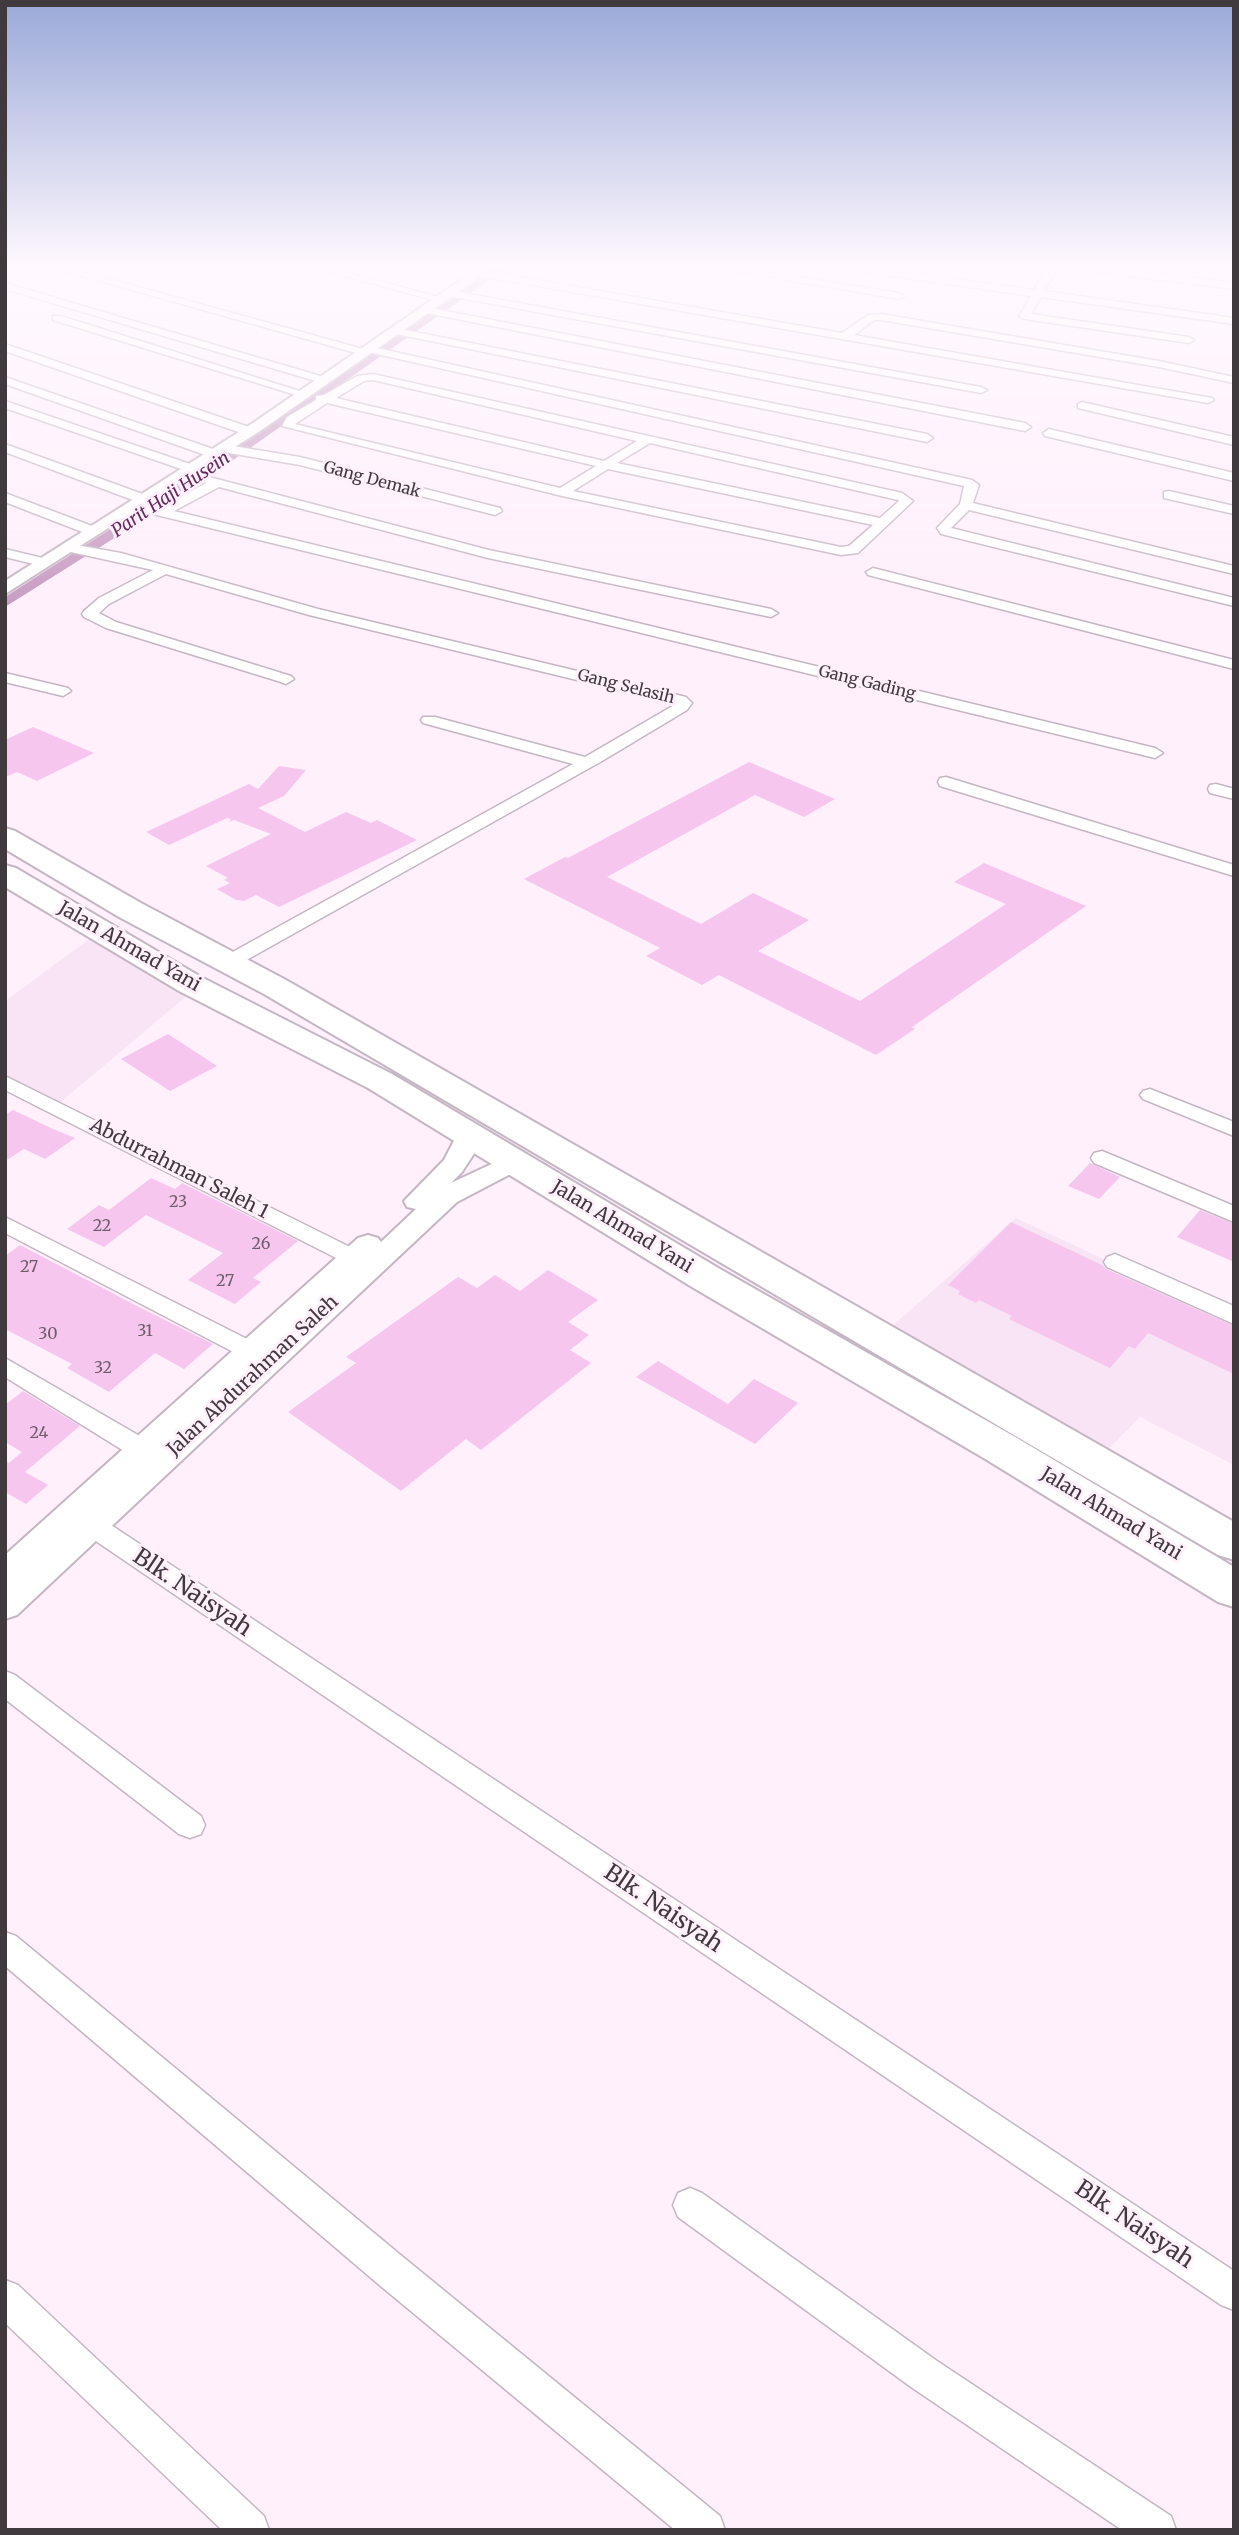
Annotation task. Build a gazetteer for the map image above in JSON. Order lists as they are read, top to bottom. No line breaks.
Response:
{"streets":{"highway":["Jalan Ahmad Yani"],"street":["Gang Demak","Gang Gading","Gang Selasih","Abdurrahman Saleh 1","Jalan Abdurahman Saleh","Blk. Naisyah"]},"crossings":[["Gang Selasih","Jalan Ahmad Yani"],["Jalan Ahmad Yani","Jalan Abdurahman Saleh"],["Abdurrahman Saleh 1","Jalan Abdurahman Saleh"],["Jalan Abdurahman Saleh","Blk. Naisyah"]],"water":["Parit Haji Husein"],"house_numbers":["23","22","26","27","27","31","30","32","24"]}
